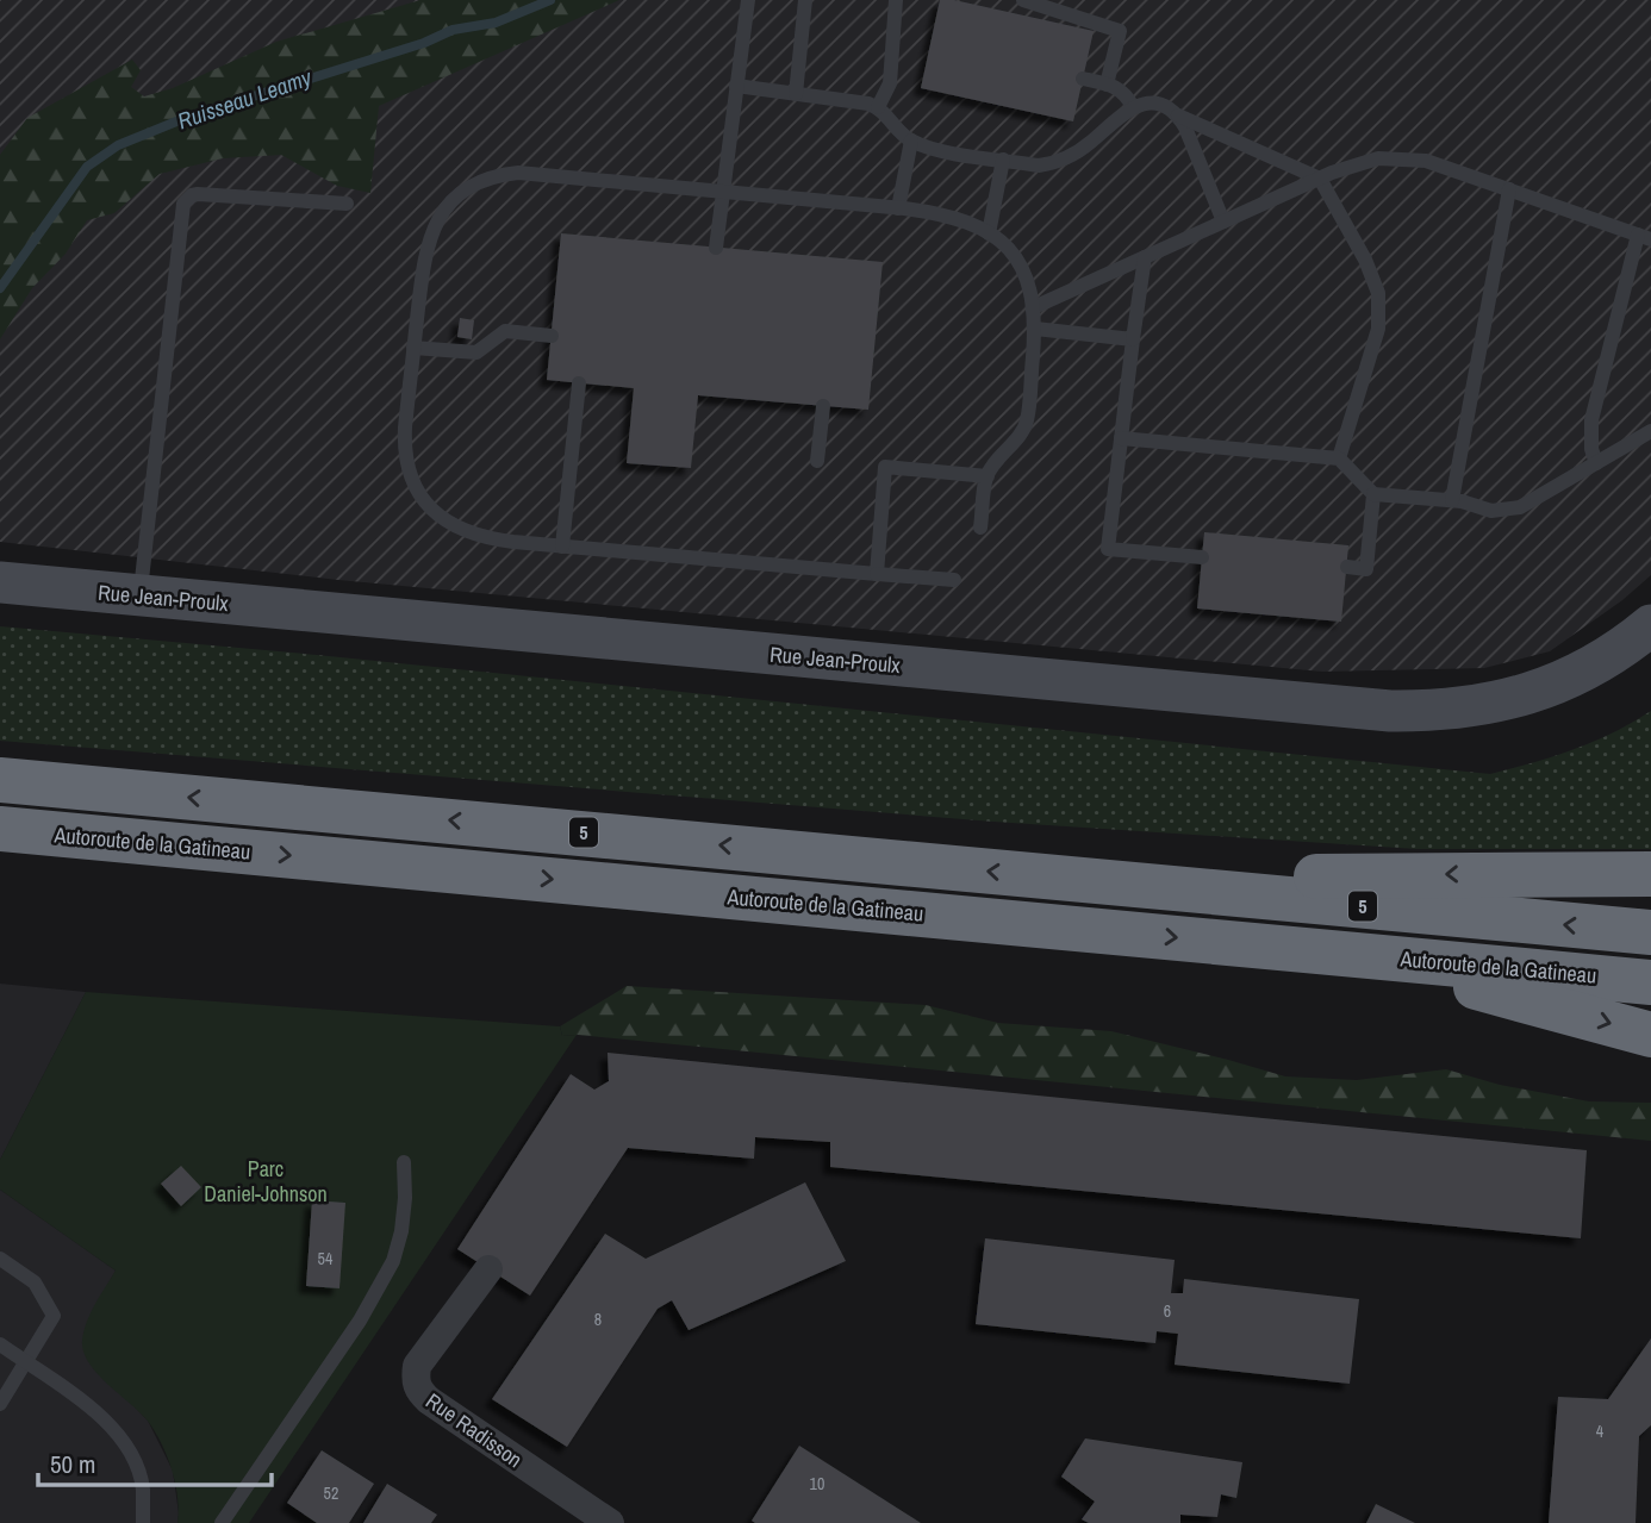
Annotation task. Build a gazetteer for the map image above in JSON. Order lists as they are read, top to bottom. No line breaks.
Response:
{"streets":{"highway":["5","Autoroute de la Gatineau"],"street":["Rue Jean-Proulx","Rue Radisson"]},"water":["Ruisseau Leamy"],"parks":["Parc Daniel-Johnson"],"house_numbers":["54","6","8","4","10","52"],"scale_bar":"50 m"}
